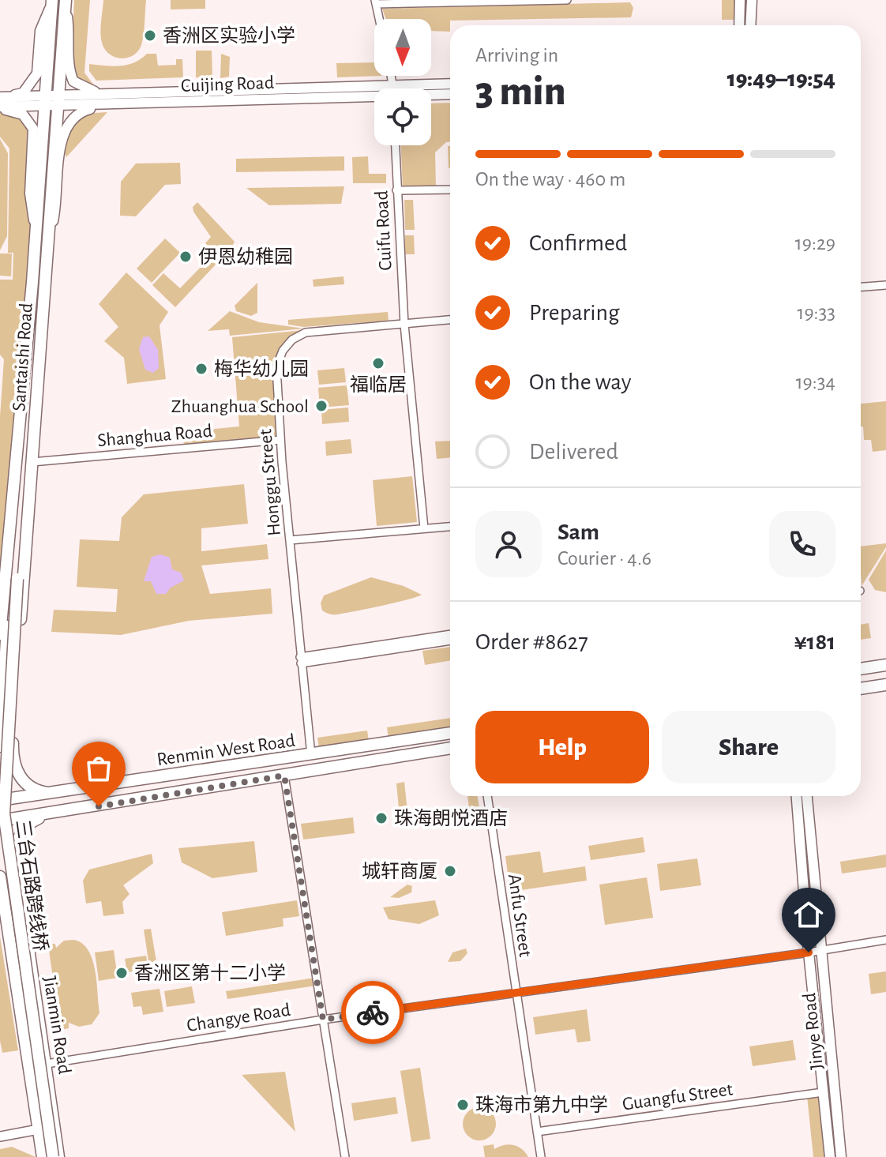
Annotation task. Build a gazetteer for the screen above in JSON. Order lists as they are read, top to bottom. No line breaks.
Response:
{"streets":{"main road":["Cuijing Road","Santaishi Road","Renmin West Road","三台石路跨线桥","Jianmin Road","Jinye Road"],"street":["Cuifu Road","Shanghua Road","Honggu Street","Anfu Street","Changye Road","Guangfu Street"]},"crossings":[["Cuijing Road","Santaishi Road"],["Cuifu Road","Honggu Street"],["Santaishi Road","Shanghua Road"],["Santaishi Road","Renmin West Road"],["Shanghua Road","Honggu Street"],["Honggu Street","Renmin West Road"],["Renmin West Road","Jianmin Road"],["三台石路跨线桥","Jianmin Road"],["Anfu Street","Changye Road"],["Anfu Street","Guangfu Street"],["Changye Road","Jianmin Road"],["Changye Road","Jinye Road"],["Jinye Road","Guangfu Street"]],"places":["香洲区实验小学","伊恩幼稚园","福临居","梅华幼儿园","Zhuanghua School","珠海朗悦酒店","城轩商厦","香洲区第十二小学","珠海市第九中学"],"north":"bottom","page":{"heading":["3 min","Arriving in","19:49–19:54"],"panel":["Sam","Courier · 4.6","Order #8627","¥181"],"bar":"On the way · 460 m","list":[["Confirmed","19:29"],["Preparing","19:33"],["On the way","19:34"],"Delivered"],"buttons":["Help","Share"]}}
